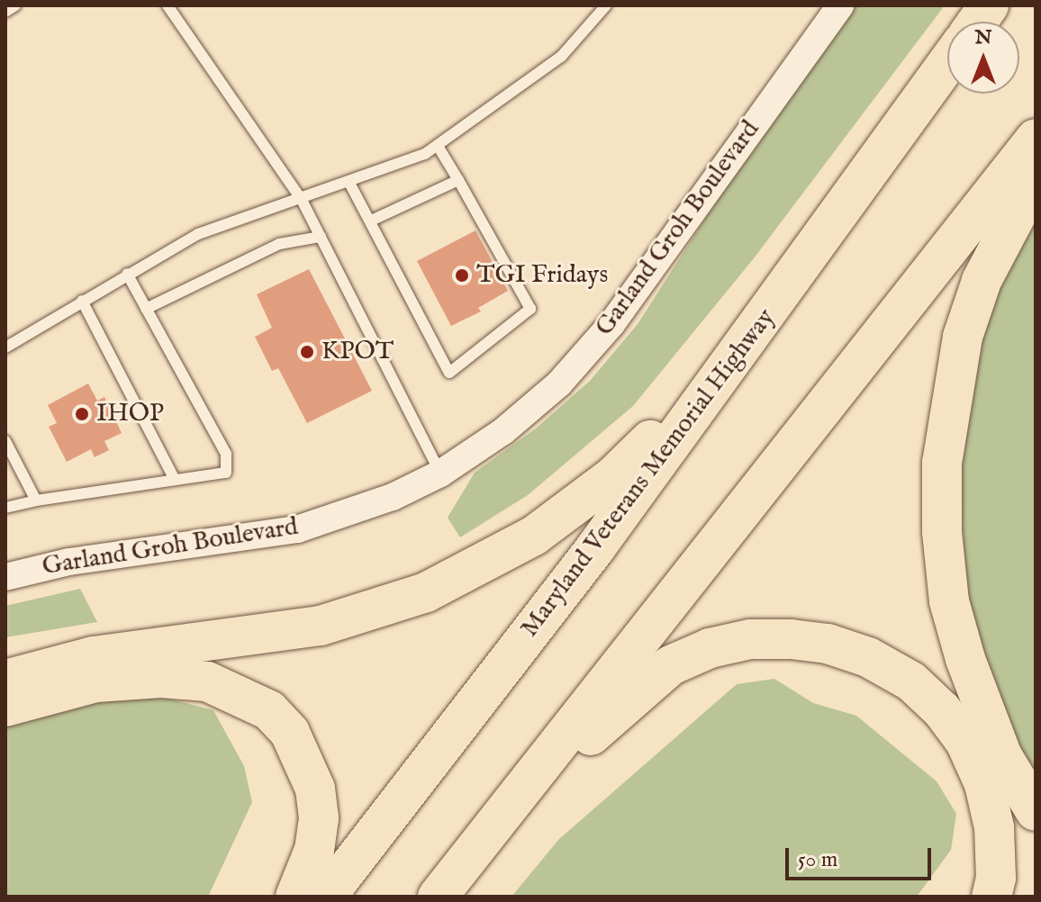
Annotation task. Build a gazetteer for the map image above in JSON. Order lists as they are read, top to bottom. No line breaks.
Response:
{"streets":{"highway":["Maryland Veterans Memorial Highway"],"street":["Garland Groh Boulevard"]},"places":["TGI Fridays","KPOT","IHOP"],"scale_bar":"50 m","north":"top"}
